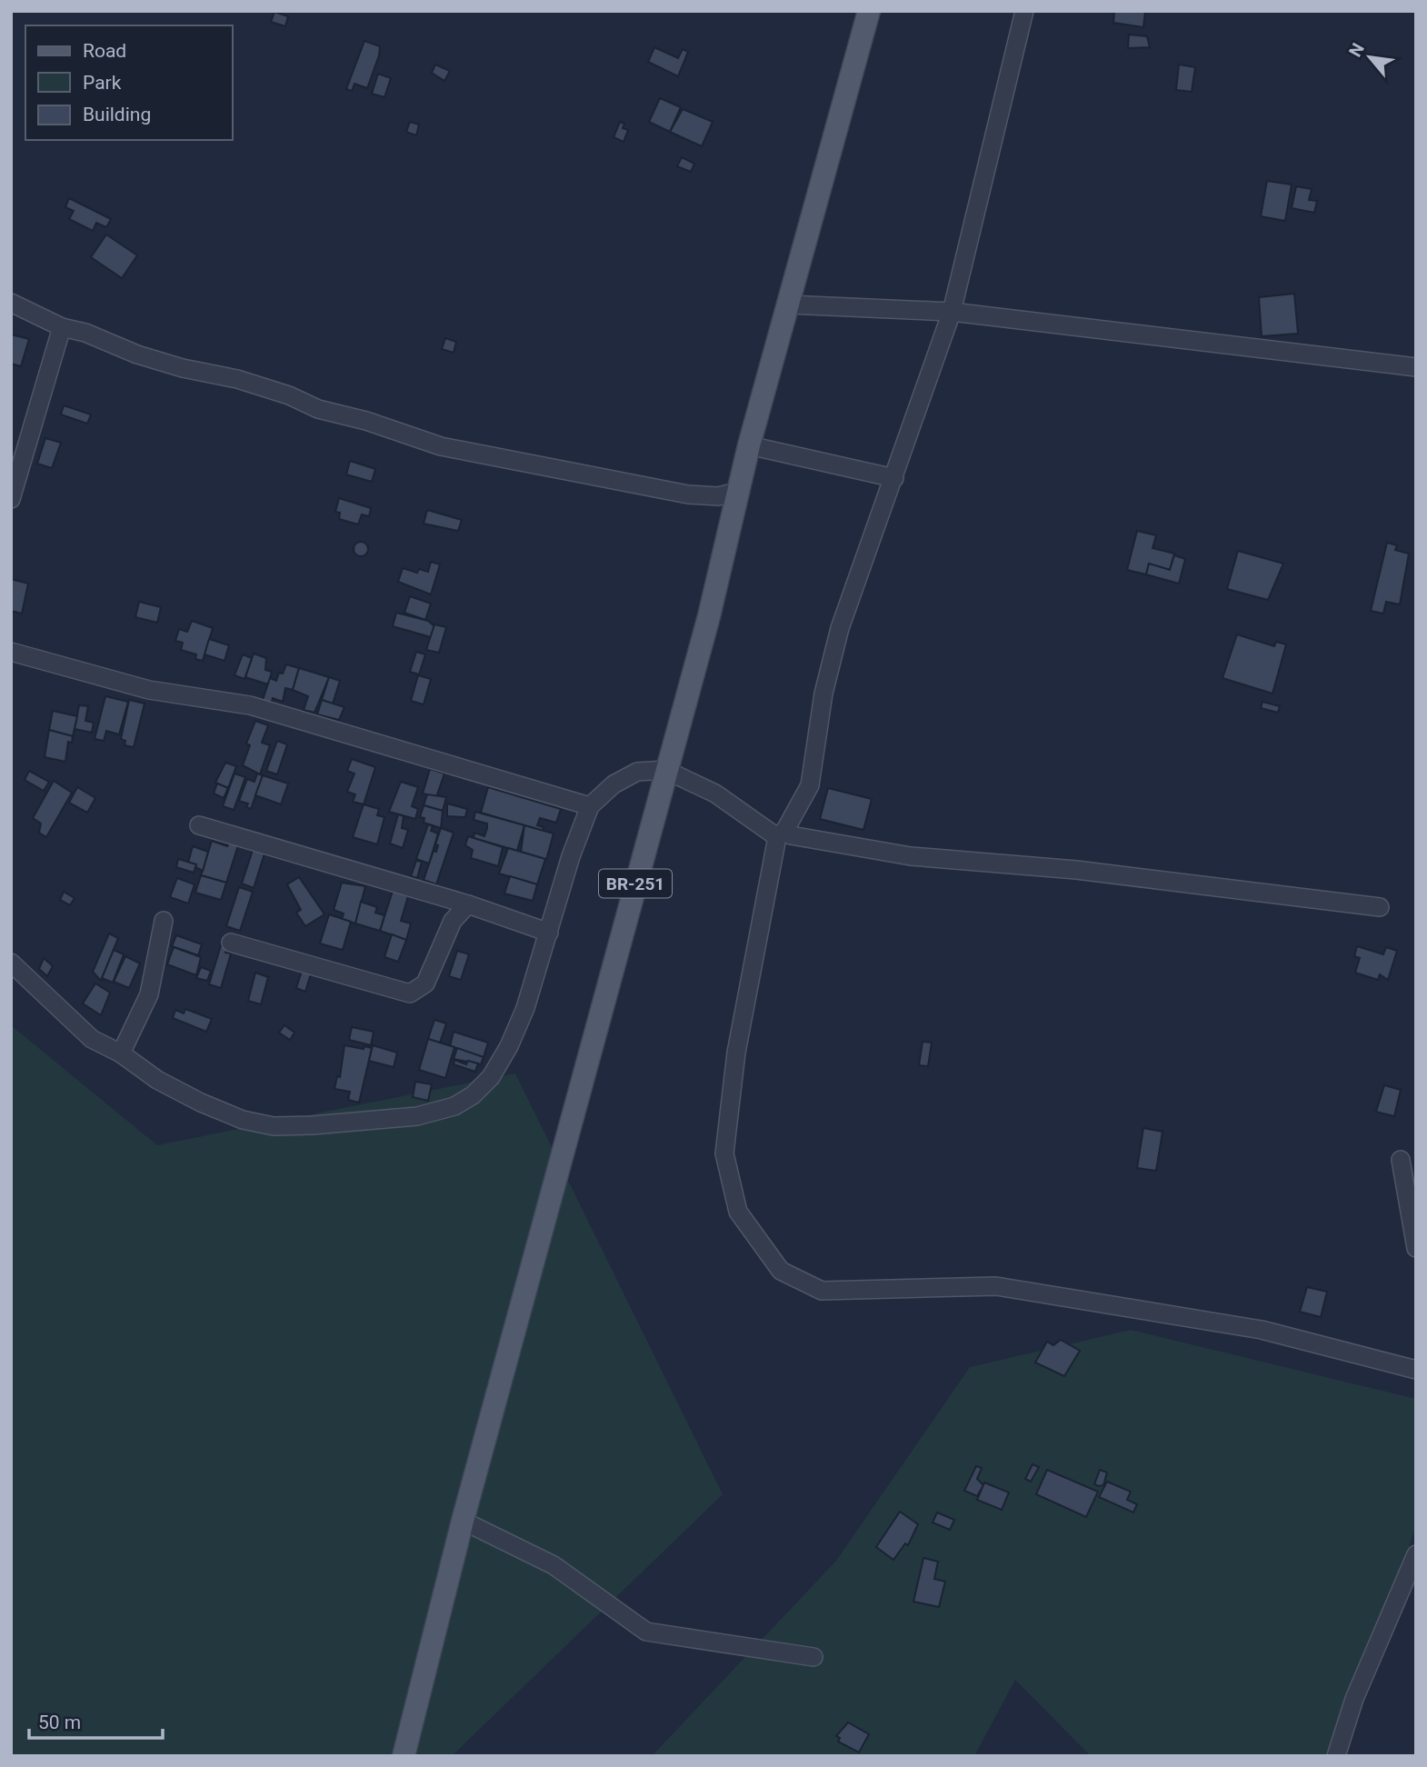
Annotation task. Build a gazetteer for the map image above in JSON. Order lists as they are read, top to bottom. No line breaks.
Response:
{"streets":{"main road":["BR-251"]},"legend":["Road","Park","Building"],"scale_bar":"50 m","north":"top left"}
